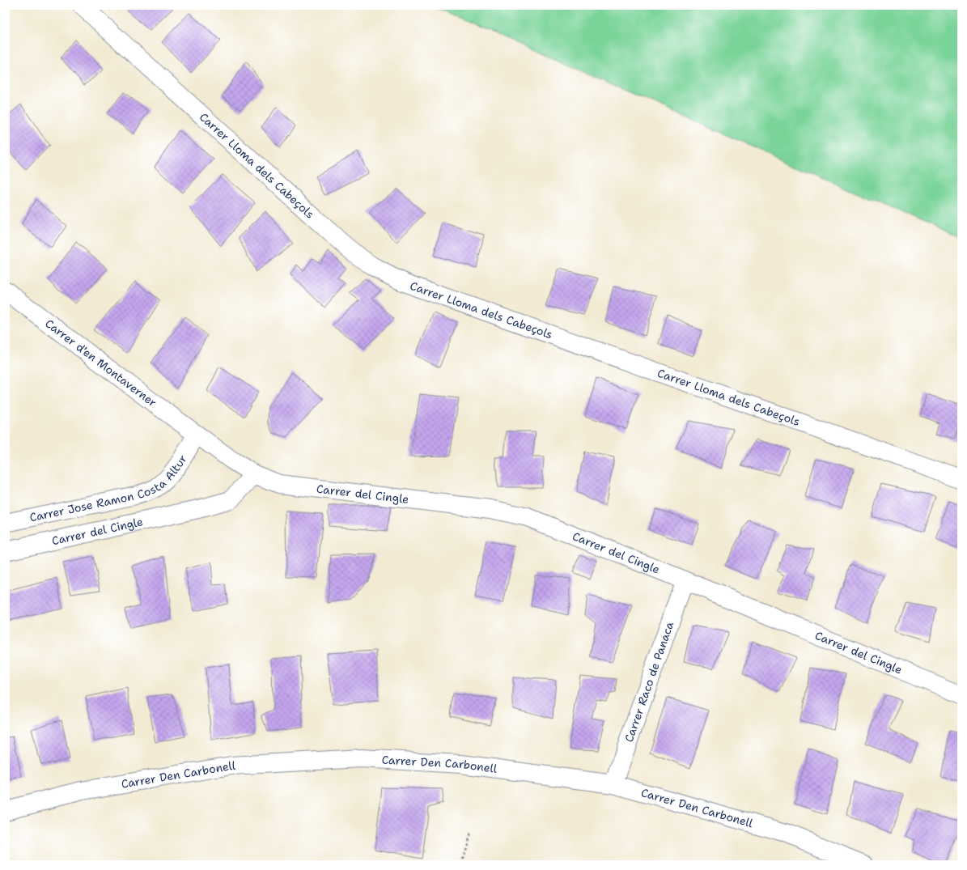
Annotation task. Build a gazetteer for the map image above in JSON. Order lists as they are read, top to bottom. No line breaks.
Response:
{"streets":{"street":["Carrer Lloma dels Cabeçols","Carrer d'en Montaverner","Carrer Jose Ramon Costa Altur","Carrer del Cingle","Carrer Raco de Panaca","Carrer Den Carbonell"]},"crossings":[["Carrer d'en Montaverner","Carrer Jose Ramon Costa Altur"],["Carrer d'en Montaverner","Carrer del Cingle"],["Carrer Jose Ramon Costa Altur","Carrer del Cingle"],["Carrer del Cingle","Carrer Raco de Panaca"],["Carrer Raco de Panaca","Carrer Den Carbonell"]]}
